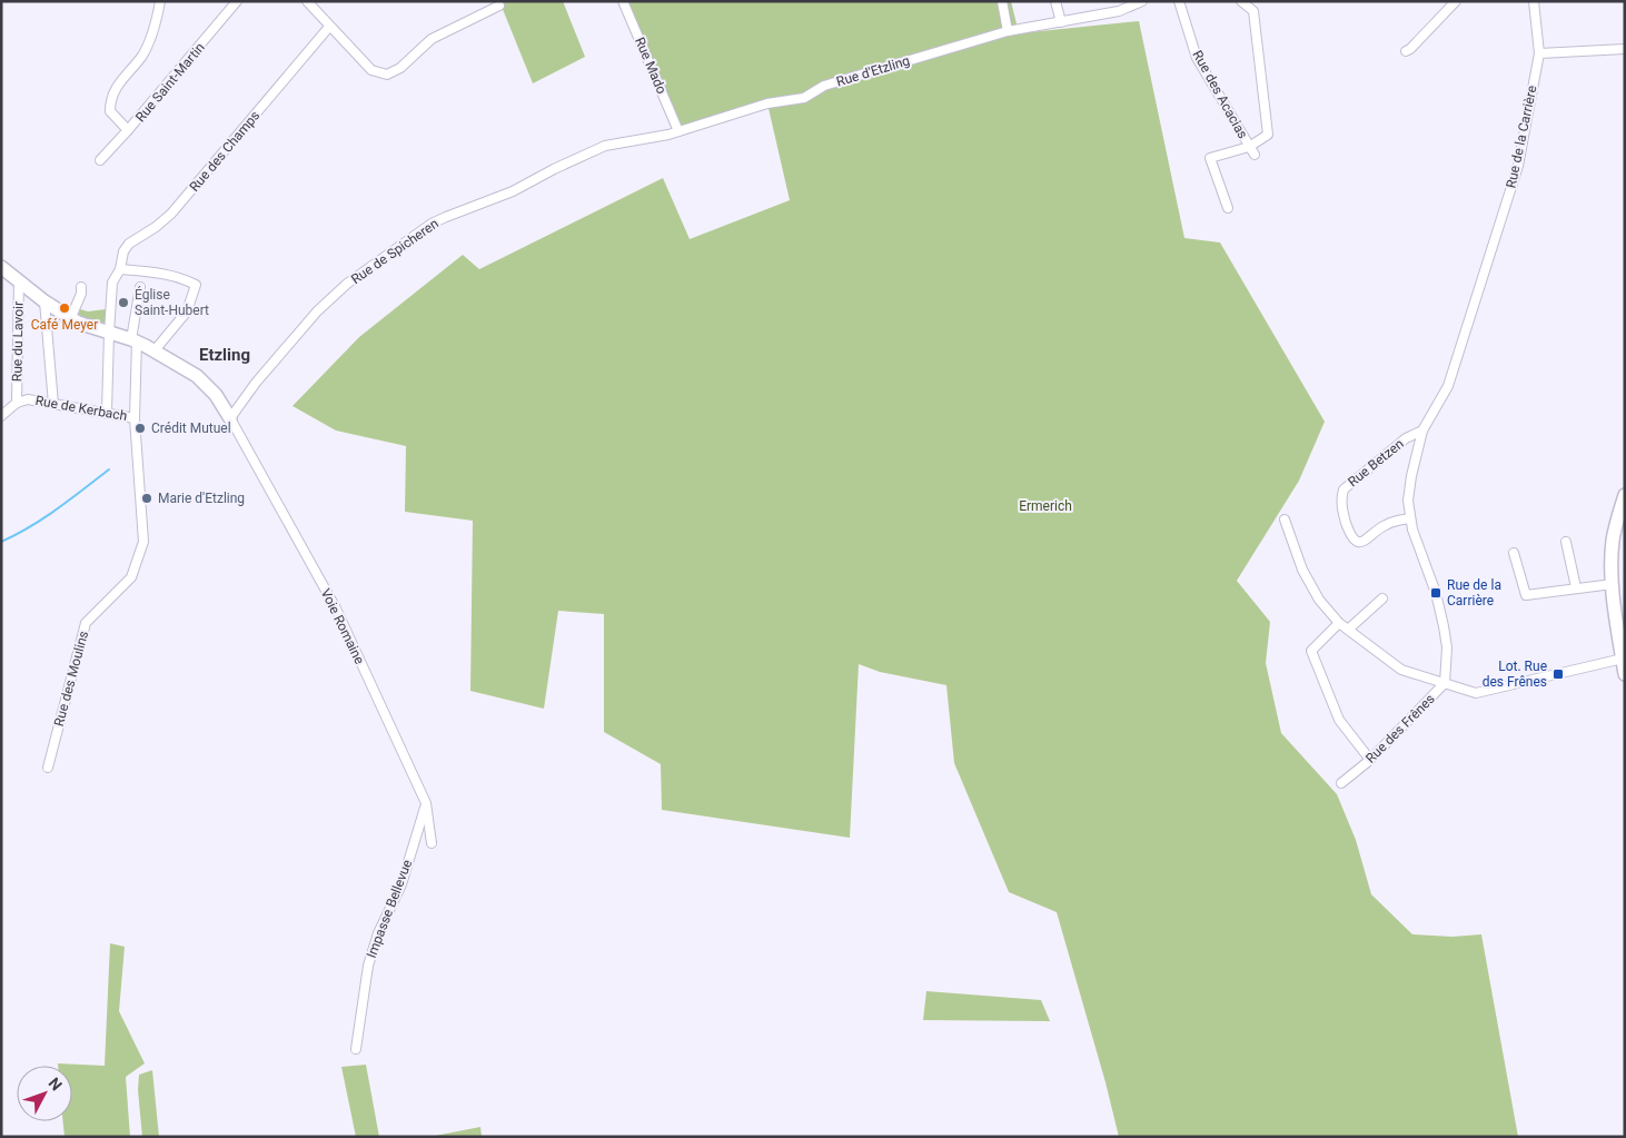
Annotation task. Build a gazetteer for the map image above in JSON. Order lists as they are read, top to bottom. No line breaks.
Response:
{"streets":{"street":["Rue Mado","Rue d'Etzling","Rue Saint-Martin","Rue des Acacias","Rue de la Carrière","Rue des Champs","Rue de Spicheren","Rue du Lavoir","Rue de Kerbach","Rue Betzen","Voie Romaine","Rue des Moulins","Rue des Frênes","Impasse Bellevue"]},"crossings":[["Rue Mado","Rue d'Etzling"],["Rue d'Etzling","Rue de Spicheren"],["Rue de la Carrière","Rue Betzen"],["Rue de la Carrière","Rue des Frênes"],["Rue des Champs","Rue de Kerbach"],["Rue de Spicheren","Voie Romaine"],["Rue du Lavoir","Rue de Kerbach"],["Rue de Kerbach","Rue des Moulins"],["Voie Romaine","Impasse Bellevue"]],"districts":["Etzling"],"parks":["Ermerich"],"places":{"other":["Église Saint-Hubert","Café Meyer","Crédit Mutuel","Marie d'Etzling"],"transit":["Rue de la Carrière","Lot. Rue des Frênes"]},"north":"top right"}
